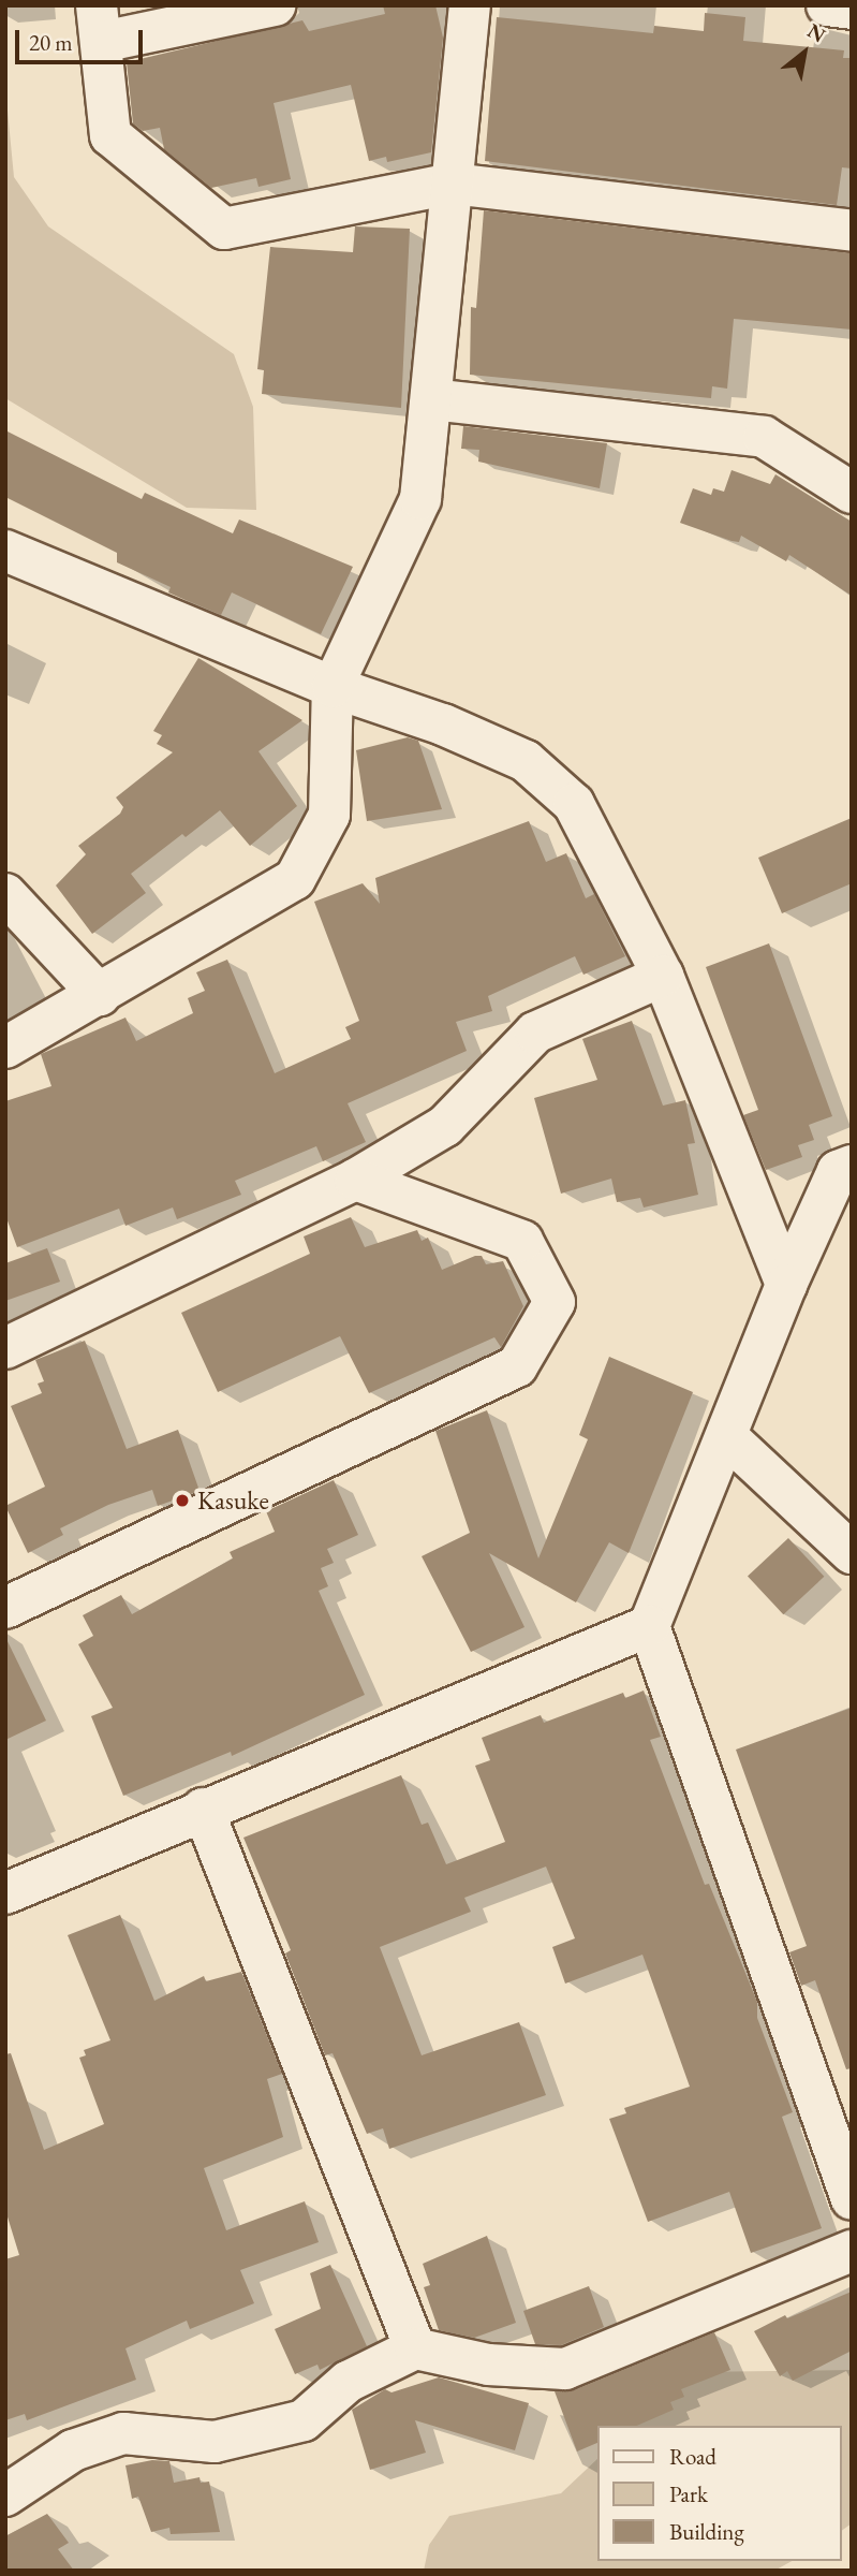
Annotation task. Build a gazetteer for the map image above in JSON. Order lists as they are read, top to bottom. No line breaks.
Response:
{"places":["Kasuke"],"legend":["Road","Park","Building"],"scale_bar":"20 m","north":"top right"}
